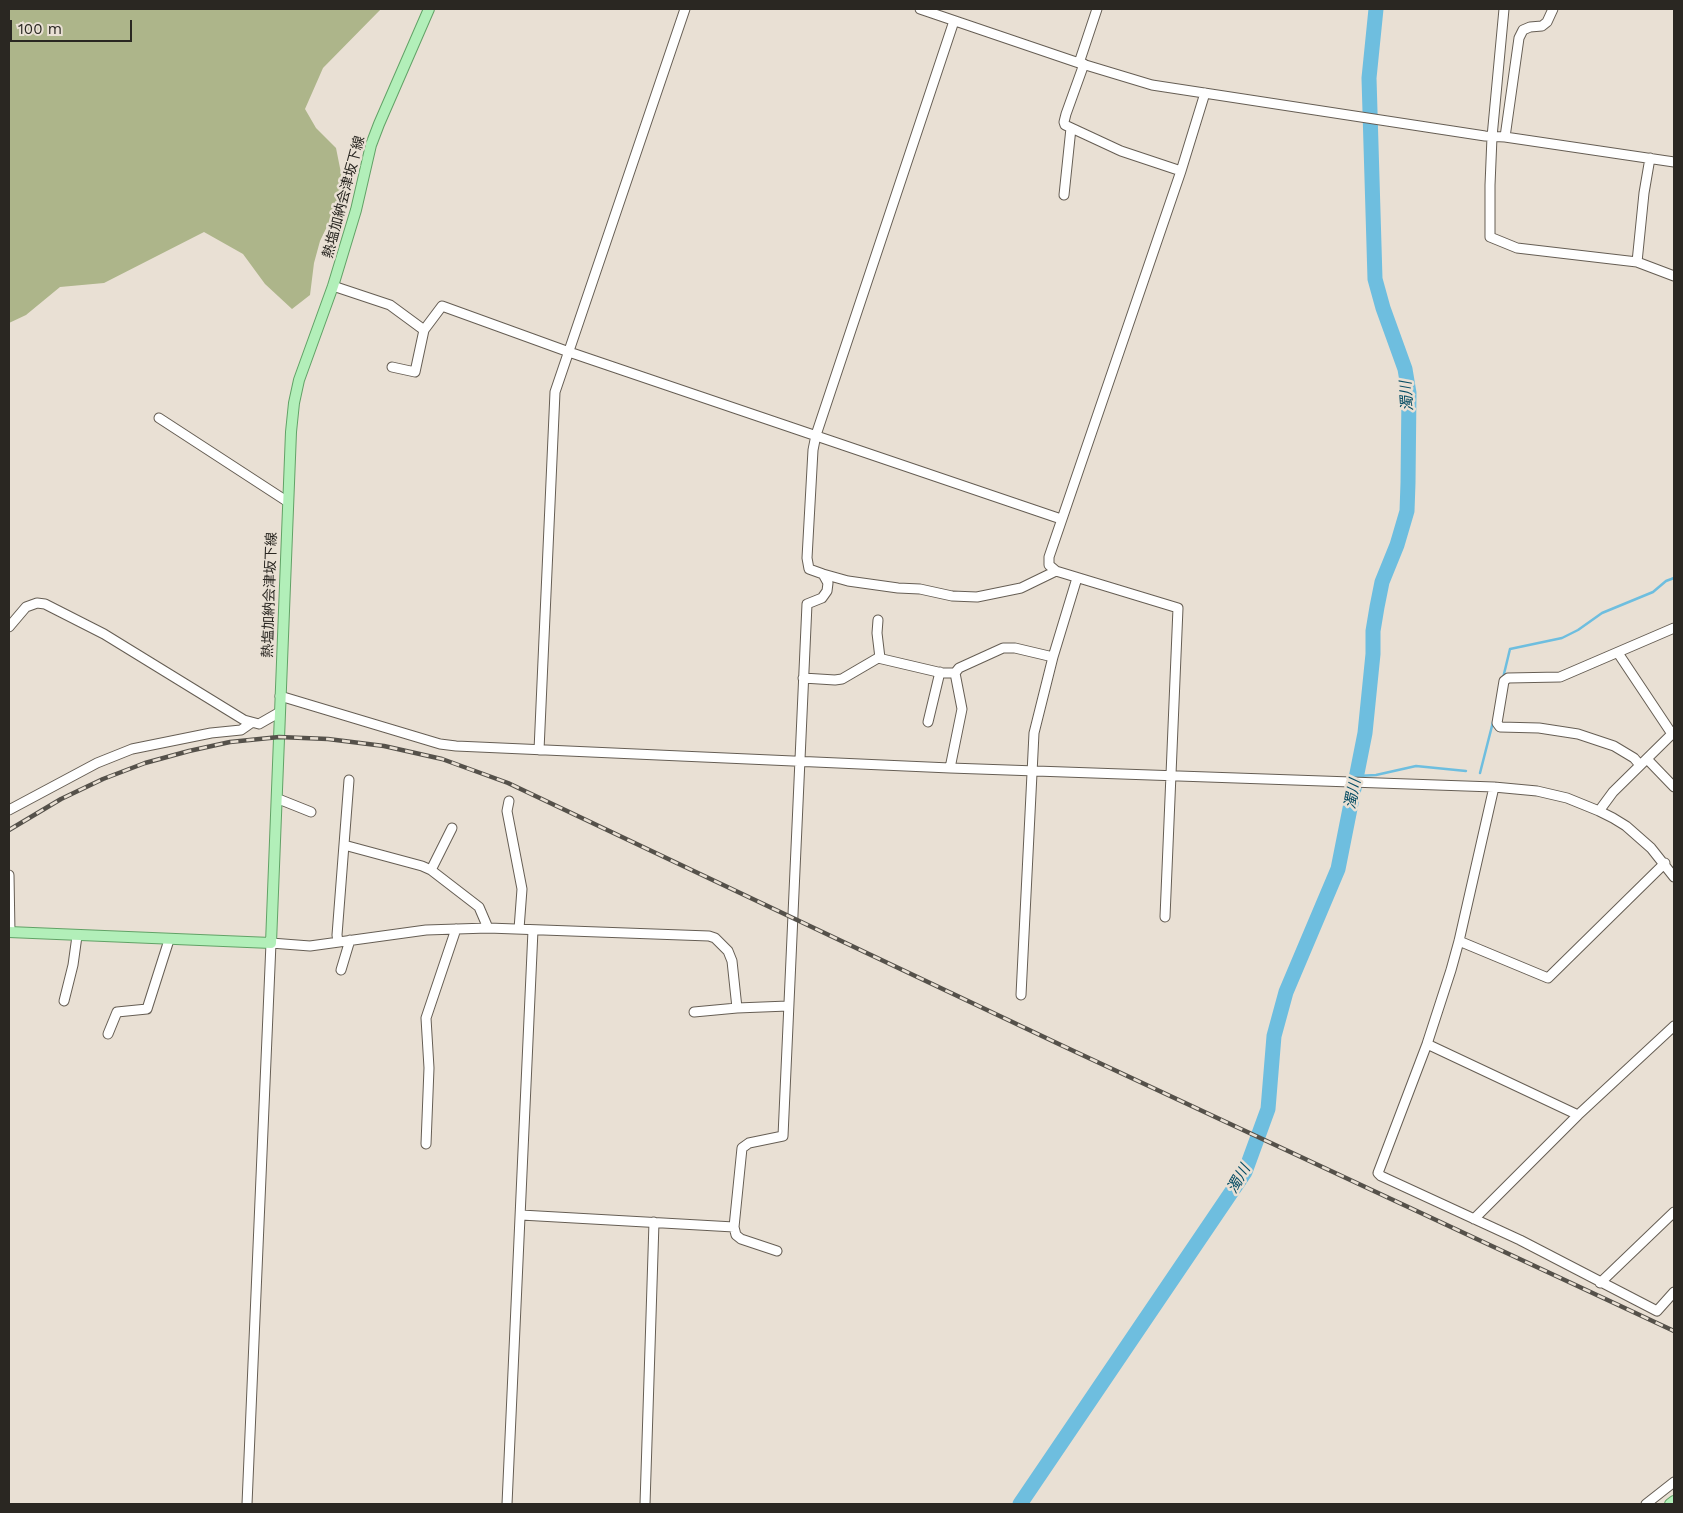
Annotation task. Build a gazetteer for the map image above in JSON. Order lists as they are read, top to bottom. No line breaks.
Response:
{"streets":{"main road":["熱塩加納会津坂下線"]},"water":["濁川"],"scale_bar":"100 m"}
